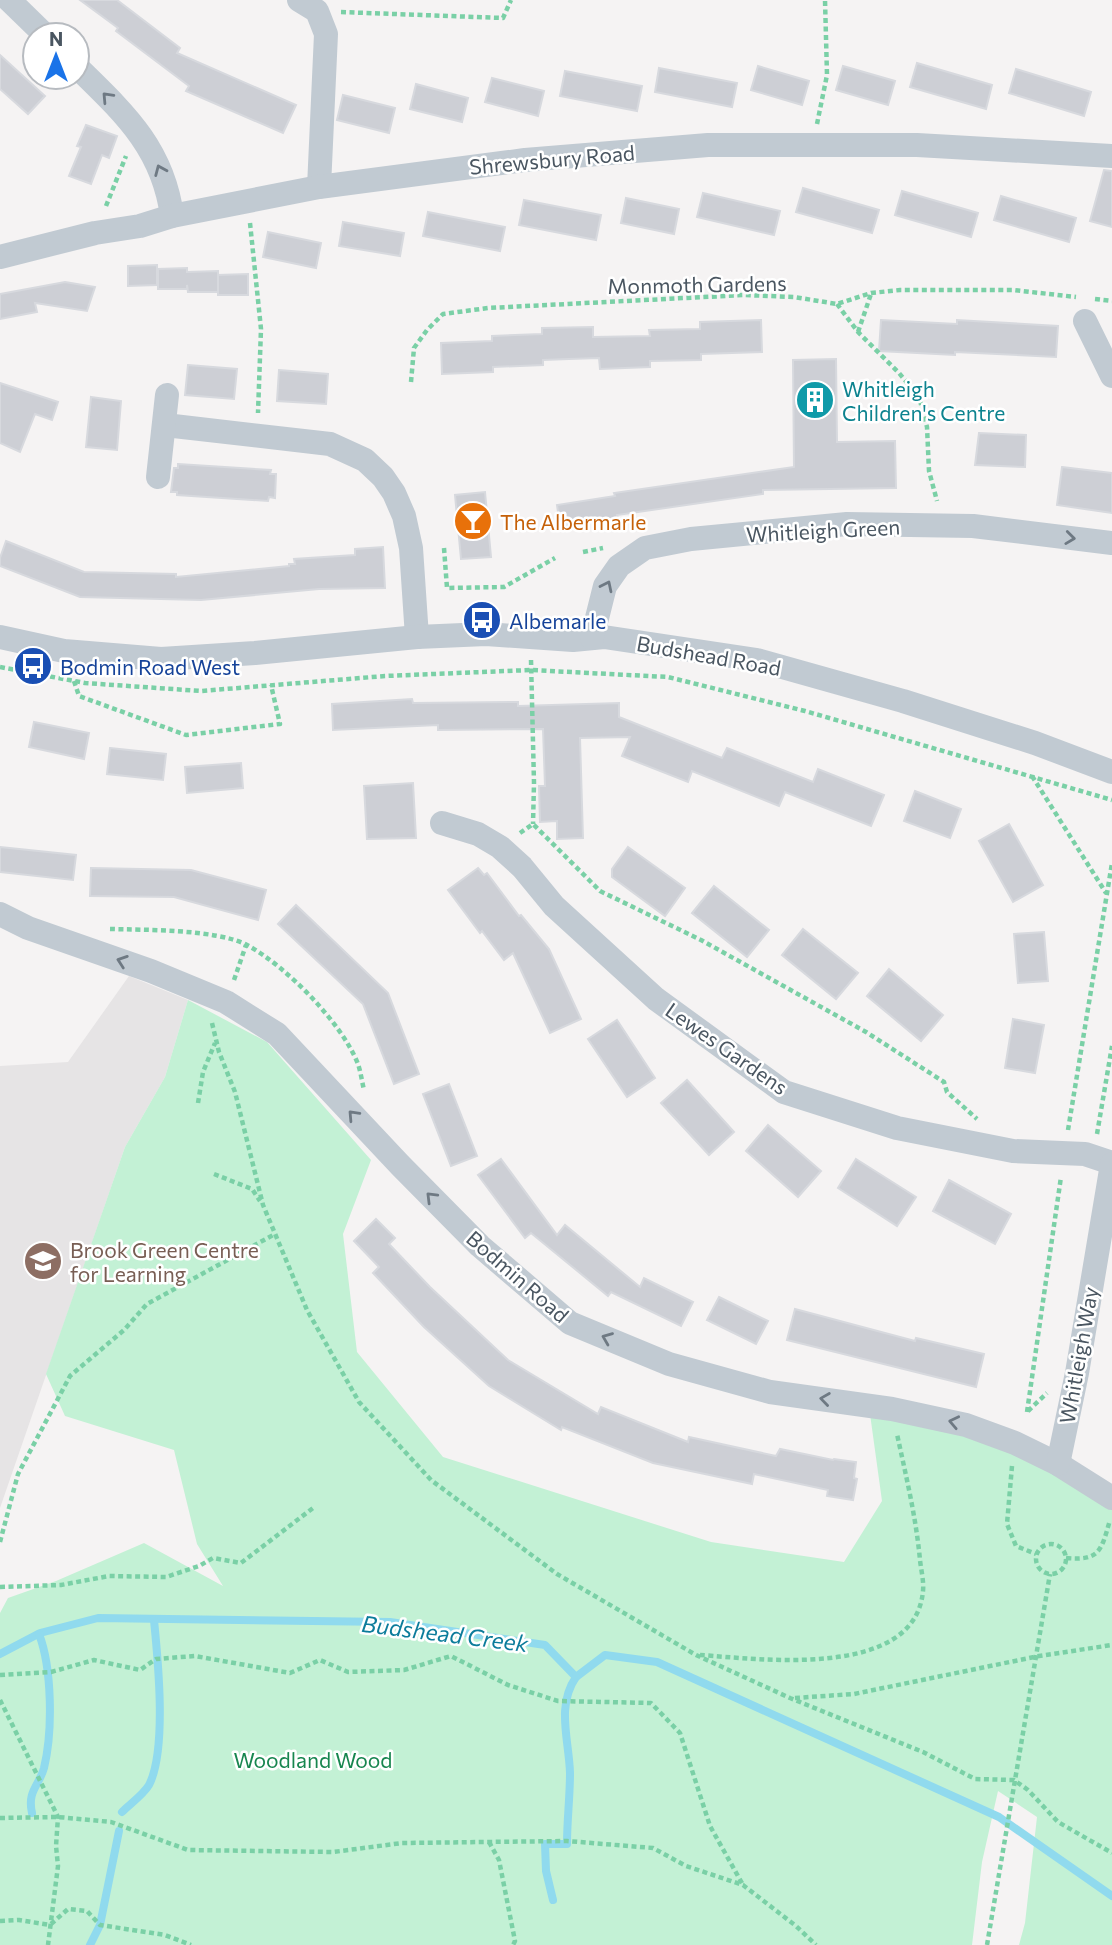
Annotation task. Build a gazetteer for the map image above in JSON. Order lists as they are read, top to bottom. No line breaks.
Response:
{"streets":{"street":["Shrewsbury Road","Whitleigh Green","Budshead Road","Lewes Gardens","Bodmin Road","Whitleigh Way"],"path":["Monmoth Gardens"]},"crossings":[["Whitleigh Green","Budshead Road"],["Lewes Gardens","Whitleigh Way"],["Bodmin Road","Whitleigh Way"]],"one_way":["Whitleigh Green","Bodmin Road"],"water":["Budshead Creek"],"parks":["Woodland Wood"],"places":{"building":["Whitleigh Children's Centre"],"bar":["The Albermarle"],"bus stop":["Albemarle","Bodmin Road West"],"school or university":["Brook Green Centre for Learning"]},"north":"top"}
